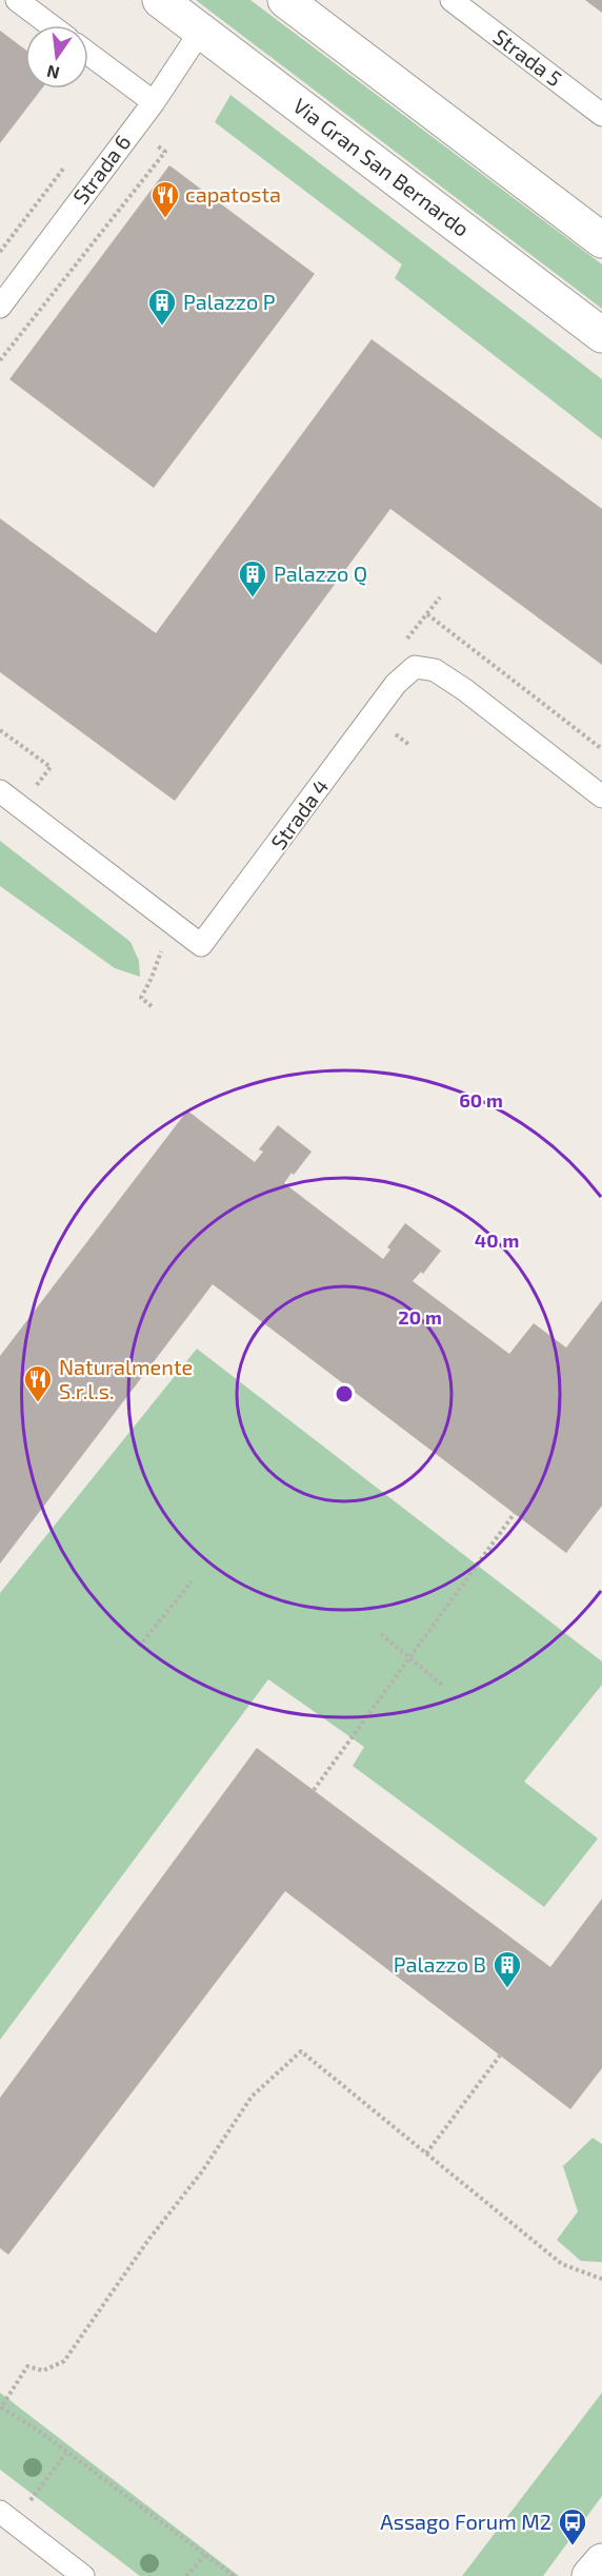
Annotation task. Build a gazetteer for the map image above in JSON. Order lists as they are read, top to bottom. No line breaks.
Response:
{"streets":{"main road":["Via Gran San Bernardo"],"lane":["Strada 5","Strada 6","Strada 4"]},"crossings":[["Via Gran San Bernardo","Strada 6"]],"places":{"restaurant":["capatosta","Naturalmente S.r.l.s."],"building":["Palazzo P","Palazzo Q","Palazzo B"],"bus stop":["Assago Forum M2"]},"north":"bottom","rings":["60 m","40 m","20 m"]}
